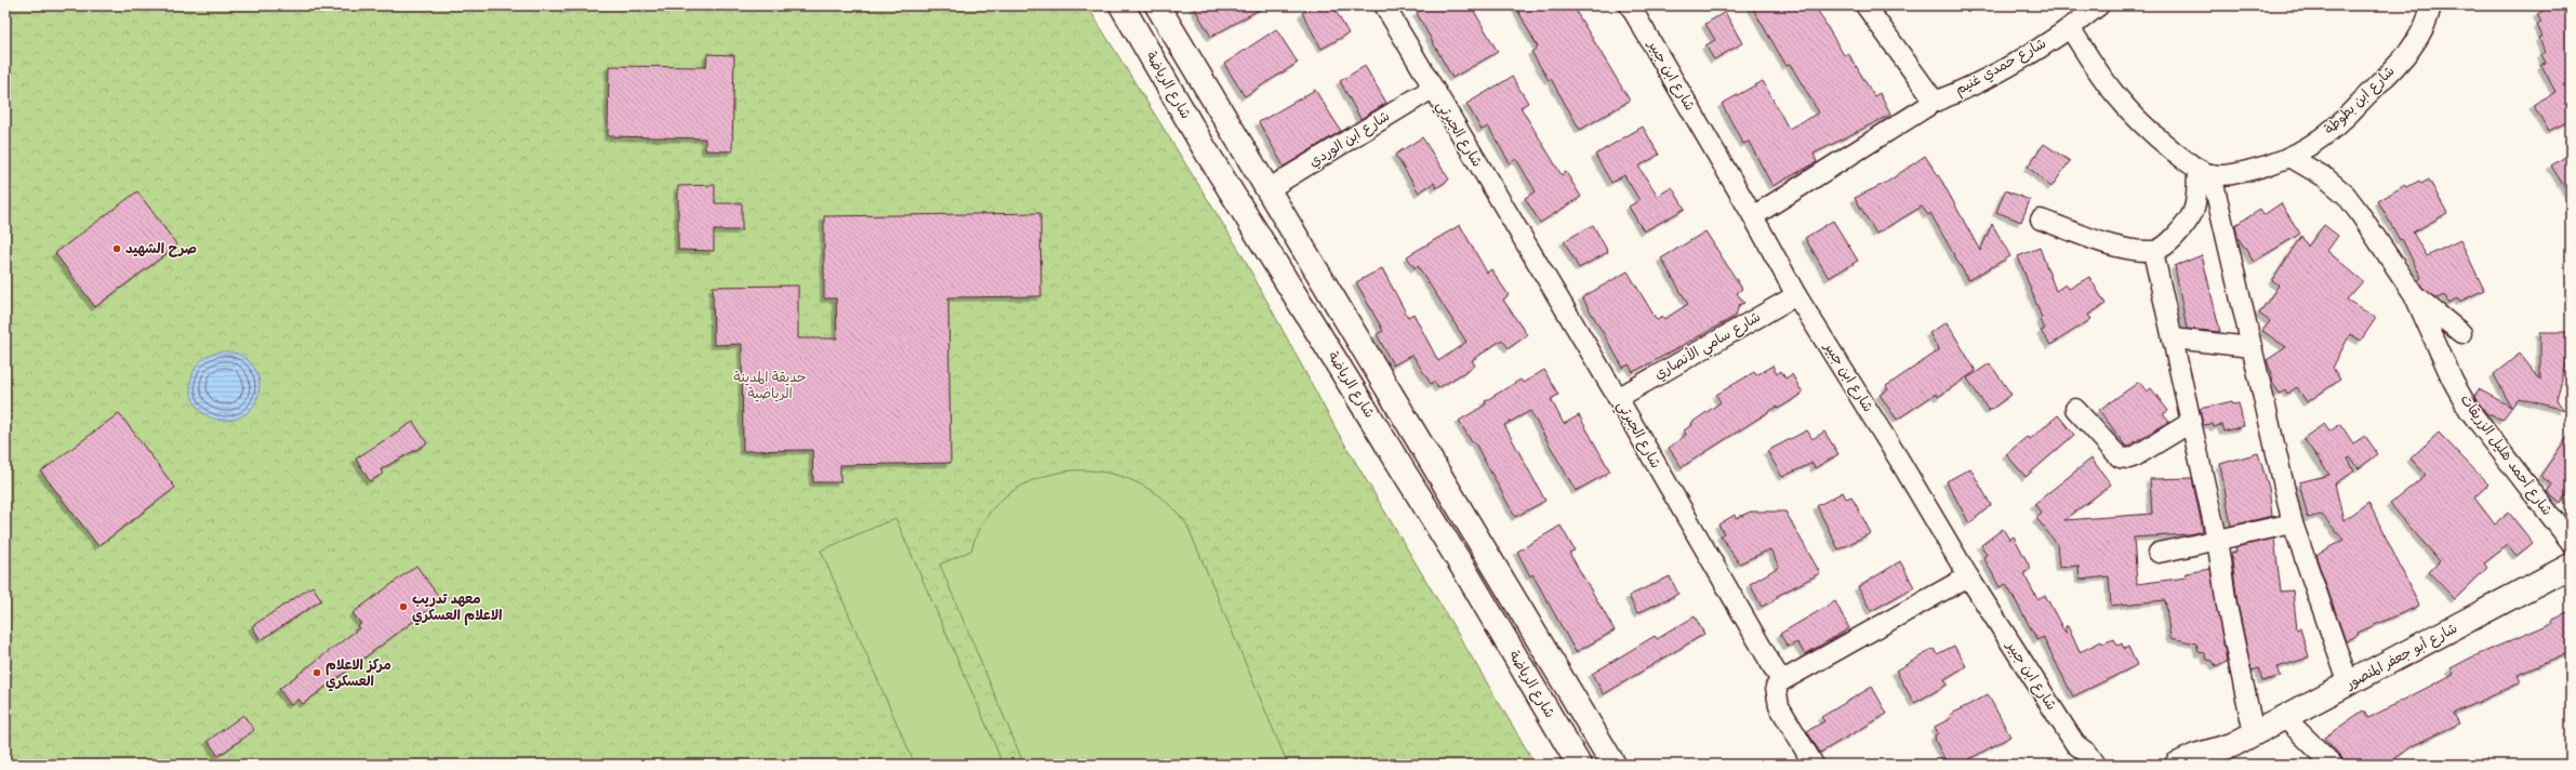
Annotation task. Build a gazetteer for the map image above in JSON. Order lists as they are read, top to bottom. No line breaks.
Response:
{"streets":{"main road":["شارع الرياضة","شارع أبو جعفر المنصور"],"street":["شارع حمدي غنيم","شارع ابن جبير","شارع ابن بطوطة","شارع الجبرتي","شارع ابن الوردي","شارع سامي الأنصاري","شارع أحمد هليل الزريقات"]},"crossings":[["شارع حمدي غنيم","شارع ابن جبير"],["شارع ابن جبير","شارع سامي الأنصاري"],["شارع الرياضة","شارع ابن الوردي"],["شارع ابن بطوطة","شارع أحمد هليل الزريقات"],["شارع الجبرتي","شارع ابن الوردي"],["شارع الجبرتي","شارع سامي الأنصاري"]],"parks":["حديقة المدينة الرياضية"],"places":["صرح الشهيد","معهد تدريب الاعلام العسكري","مركز الاعلام العسكري"]}
